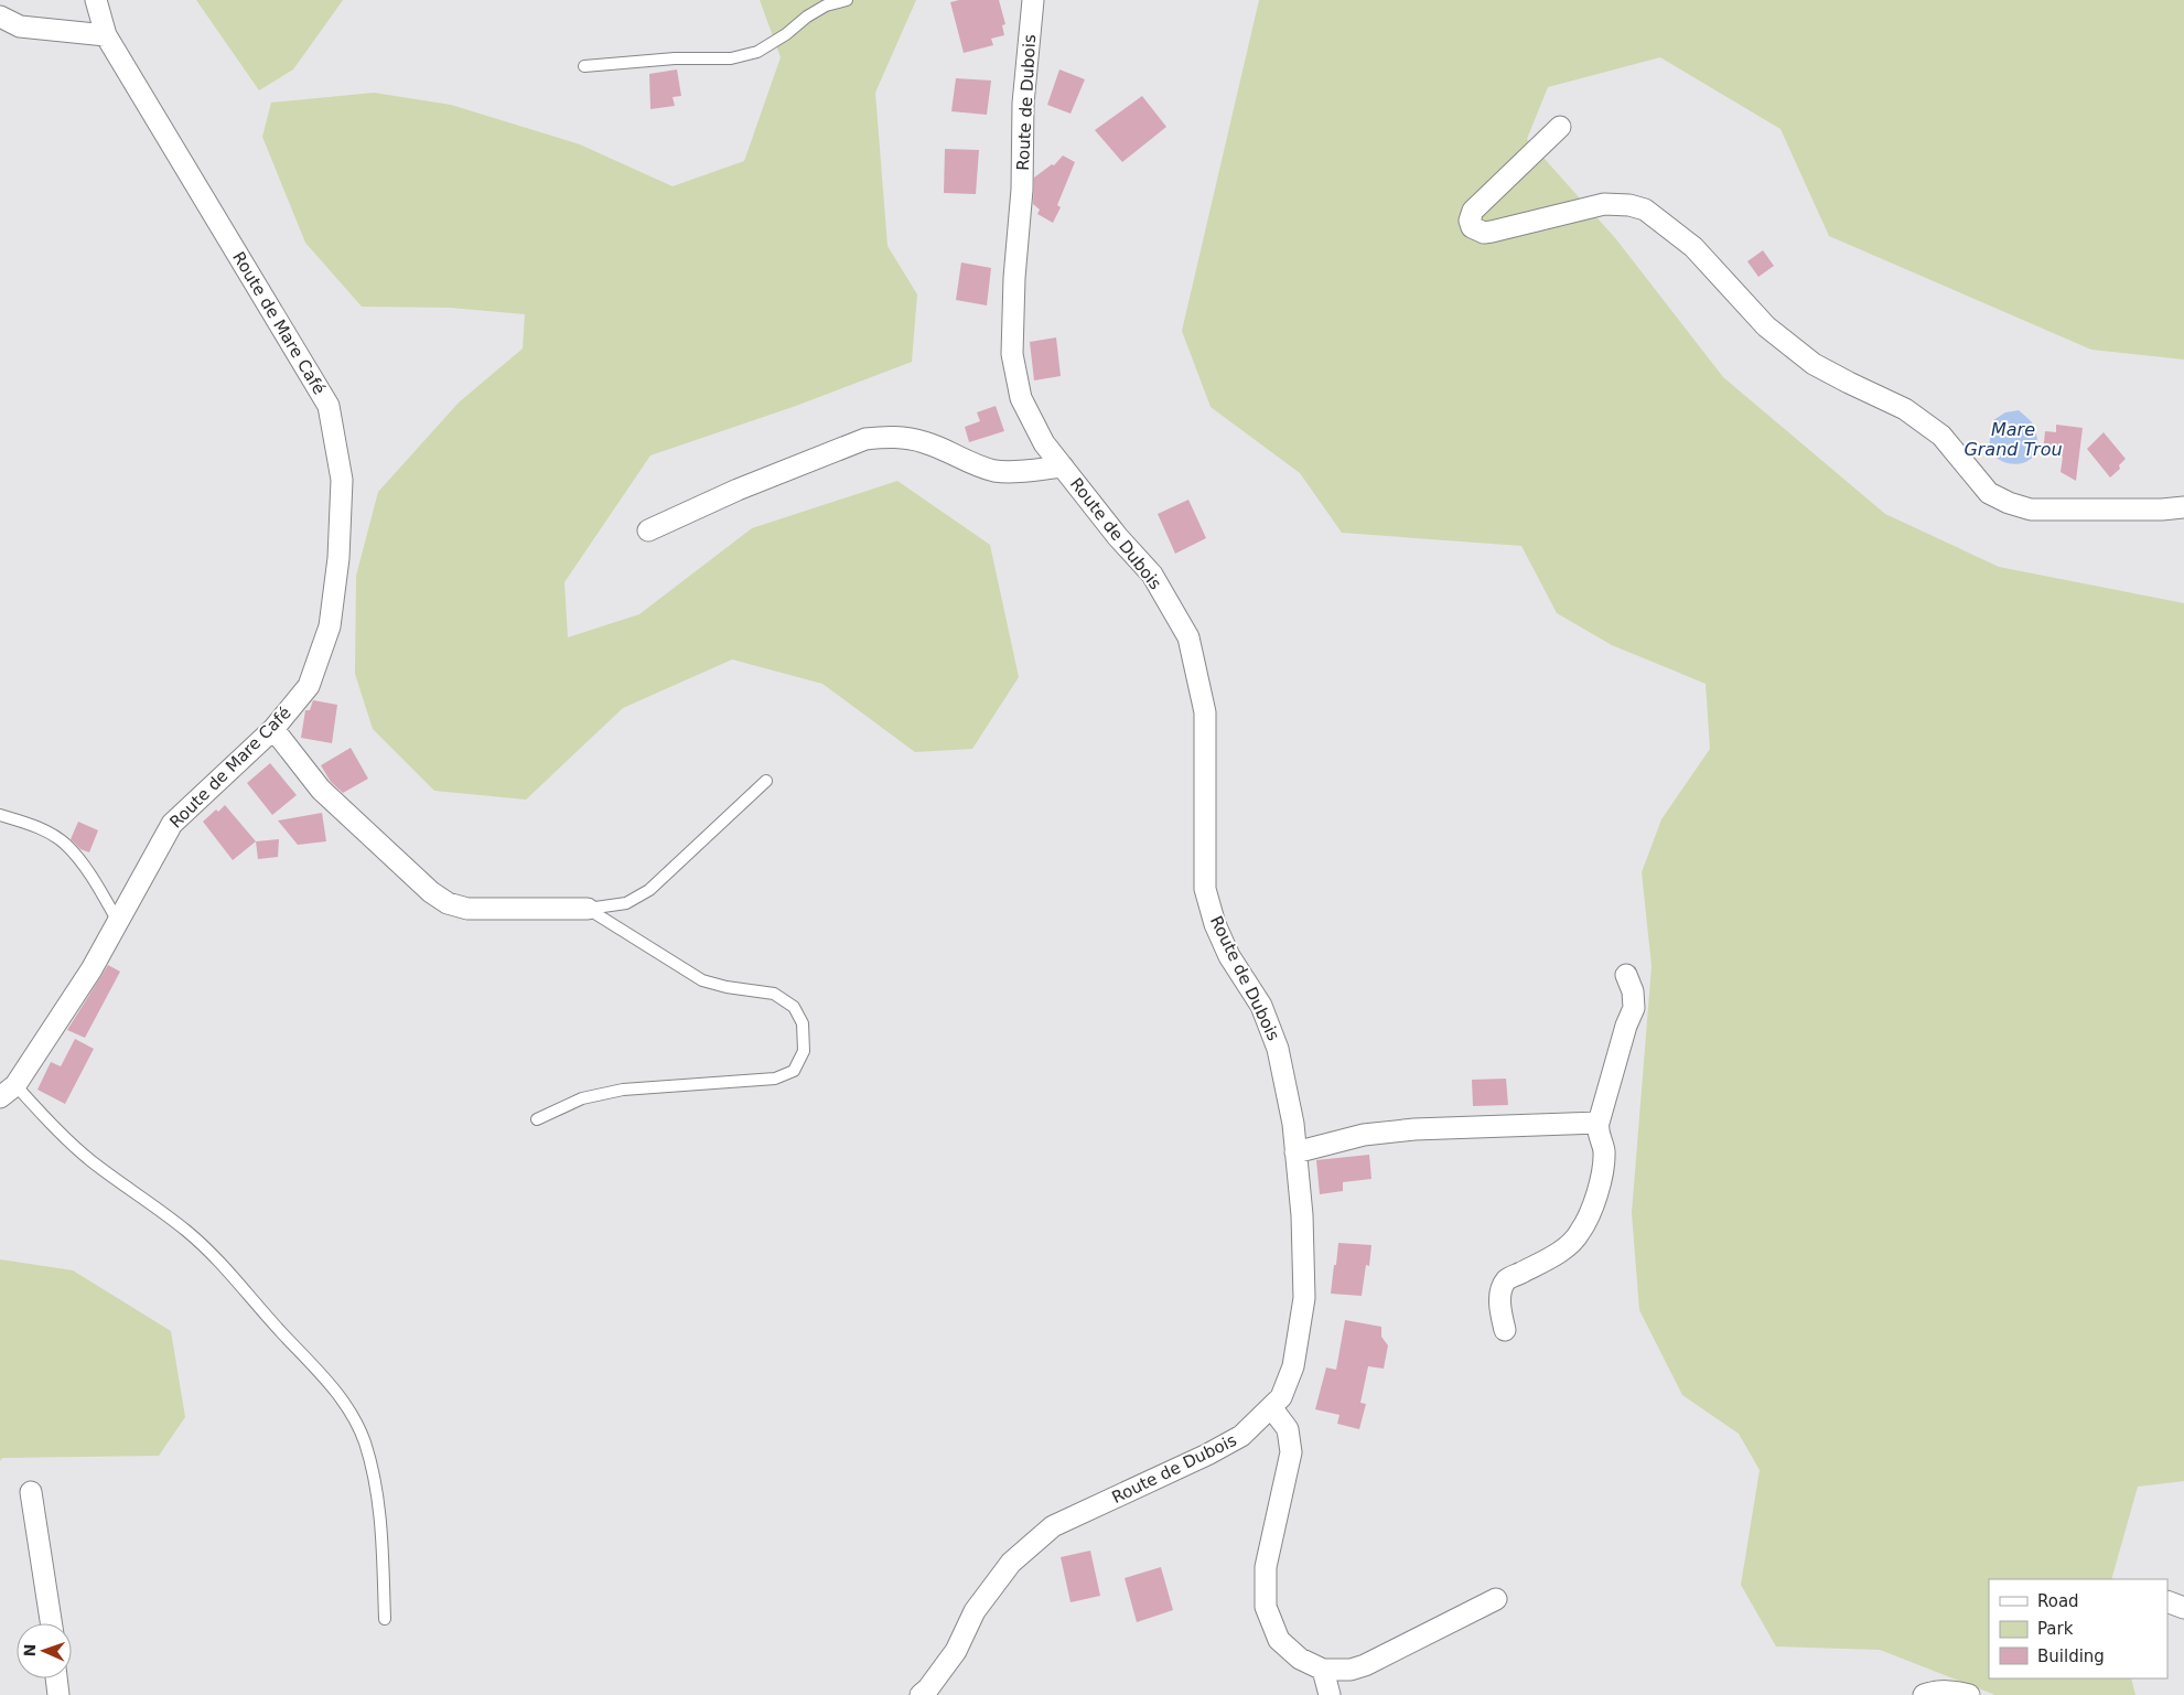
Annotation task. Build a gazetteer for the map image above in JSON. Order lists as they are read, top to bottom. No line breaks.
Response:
{"streets":{"street":["Route de Dubois","Route de Mare Café"]},"water":["Mare Grand Trou"],"legend":["Road","Park","Building"],"north":"left"}
